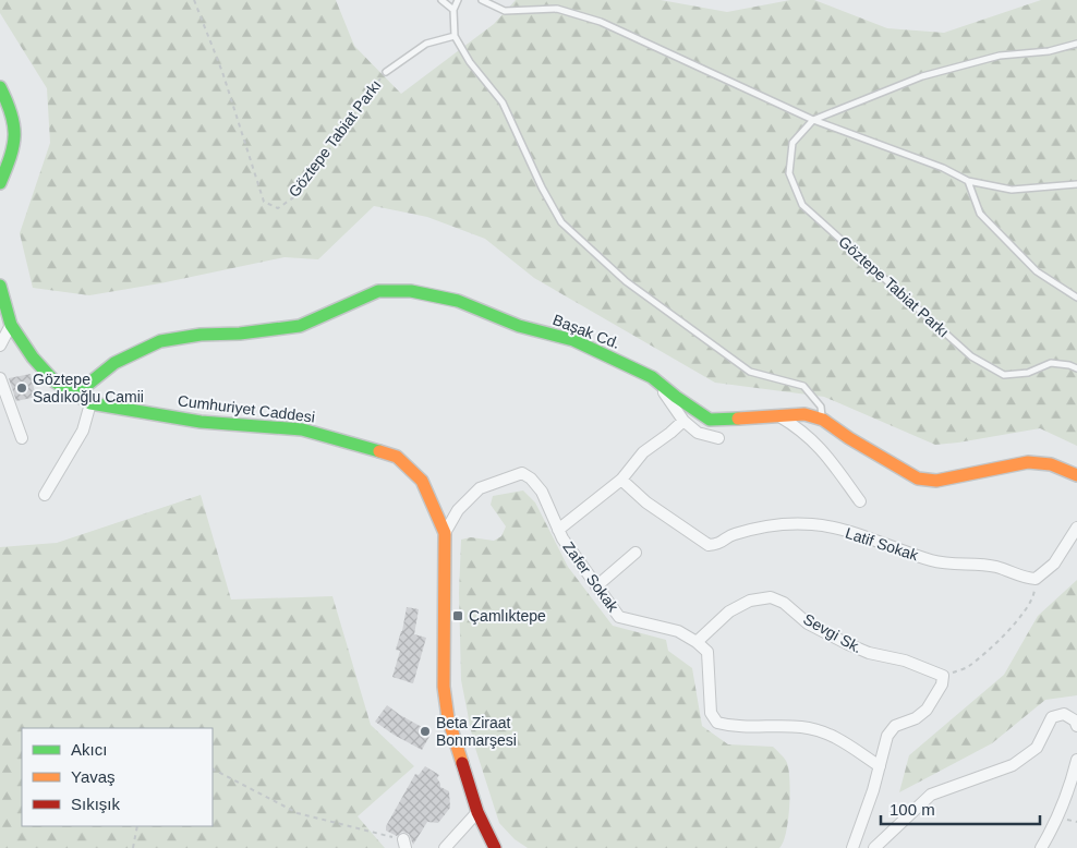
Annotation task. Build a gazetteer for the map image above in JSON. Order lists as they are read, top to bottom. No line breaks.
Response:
{"streets":{"street":["Başak Cd.","Cumhuriyet Caddesi","Latif Sokak","Zafer Sokak","Sevgi Sk."],"lane":["Göztepe Tabiat Parkı"]},"crossings":[["Başak Cd.","Cumhuriyet Caddesi"],["Cumhuriyet Caddesi","Zafer Sokak"],["Zafer Sokak","Sevgi Sk."]],"places":{"other":["Göztepe Sadıkoğlu Camii","Beta Ziraat Bonmarşesi"],"transit":["Çamlıktepe"]},"legend":["Akıcı","Yavaş","Sıkışık"],"scale_bar":"100 m"}
